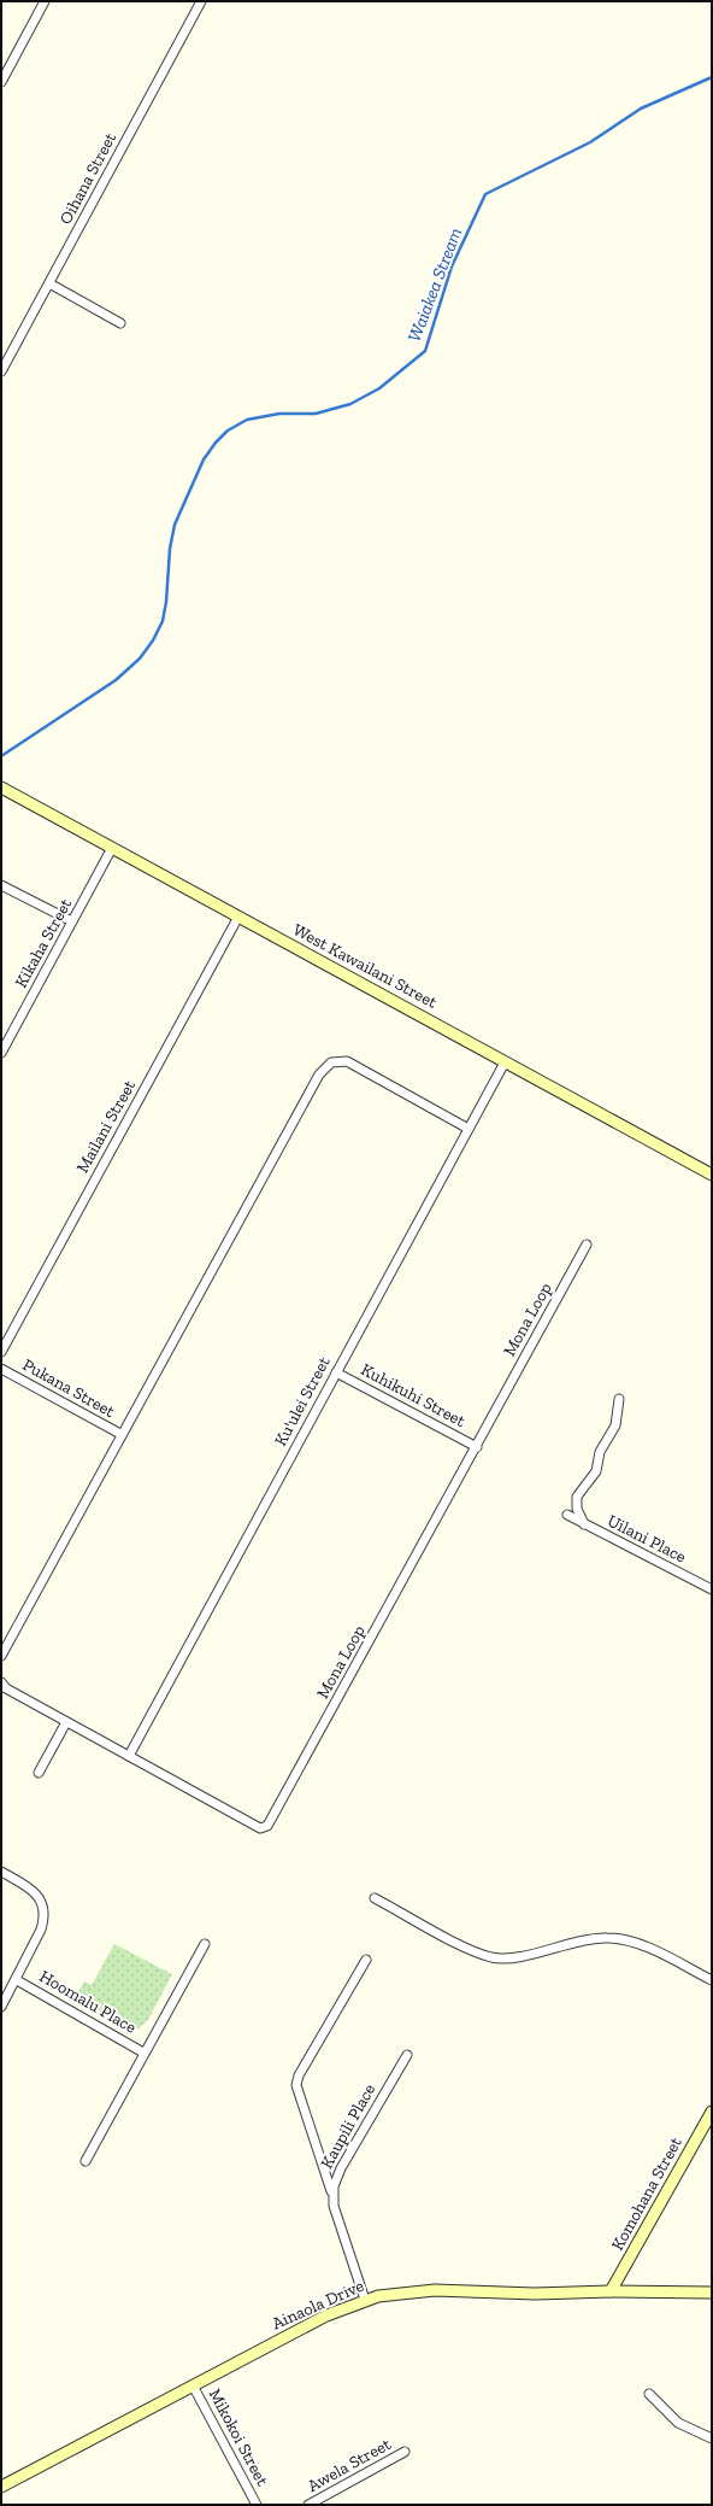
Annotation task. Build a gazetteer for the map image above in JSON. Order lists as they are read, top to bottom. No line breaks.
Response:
{"streets":{"street":["Oihana Street","Kikaha Street","West Kawailani Street","Mailani Street","Mona Loop","Pukana Street","Kuhikuhi Street","Ku'ulei Street","Uilani Place","Hoomalu Place","Kaupili Place","Komohana Street","Ainaola Drive","Mikokoi Street","Awela Street"]},"crossings":[["Kikaha Street","West Kawailani Street"],["West Kawailani Street","Mailani Street"],["West Kawailani Street","Ku'ulei Street"],["Mona Loop","Kuhikuhi Street"],["Mona Loop","Ku'ulei Street"],["Kuhikuhi Street","Ku'ulei Street"],["Kaupili Place","Ainaola Drive"],["Komohana Street","Ainaola Drive"],["Ainaola Drive","Mikokoi Street"]],"water":["Waiakea Stream"]}
